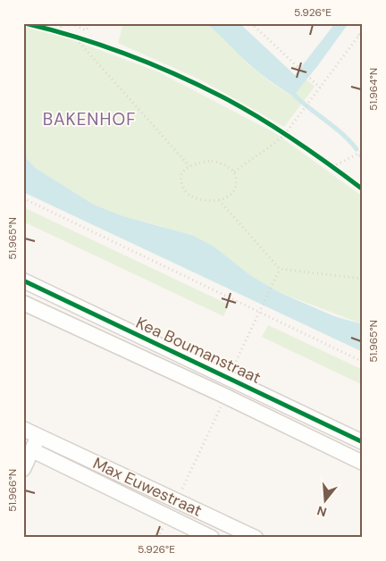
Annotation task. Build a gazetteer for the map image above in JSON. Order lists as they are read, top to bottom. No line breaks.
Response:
{"streets":{"street":["Kea Boumanstraat","Max Euwestraat"]},"districts":["BAKENHOF"],"north":"bottom","coordinates":["5.926°E","51.964°N","51.965°N","51.966°N"]}
